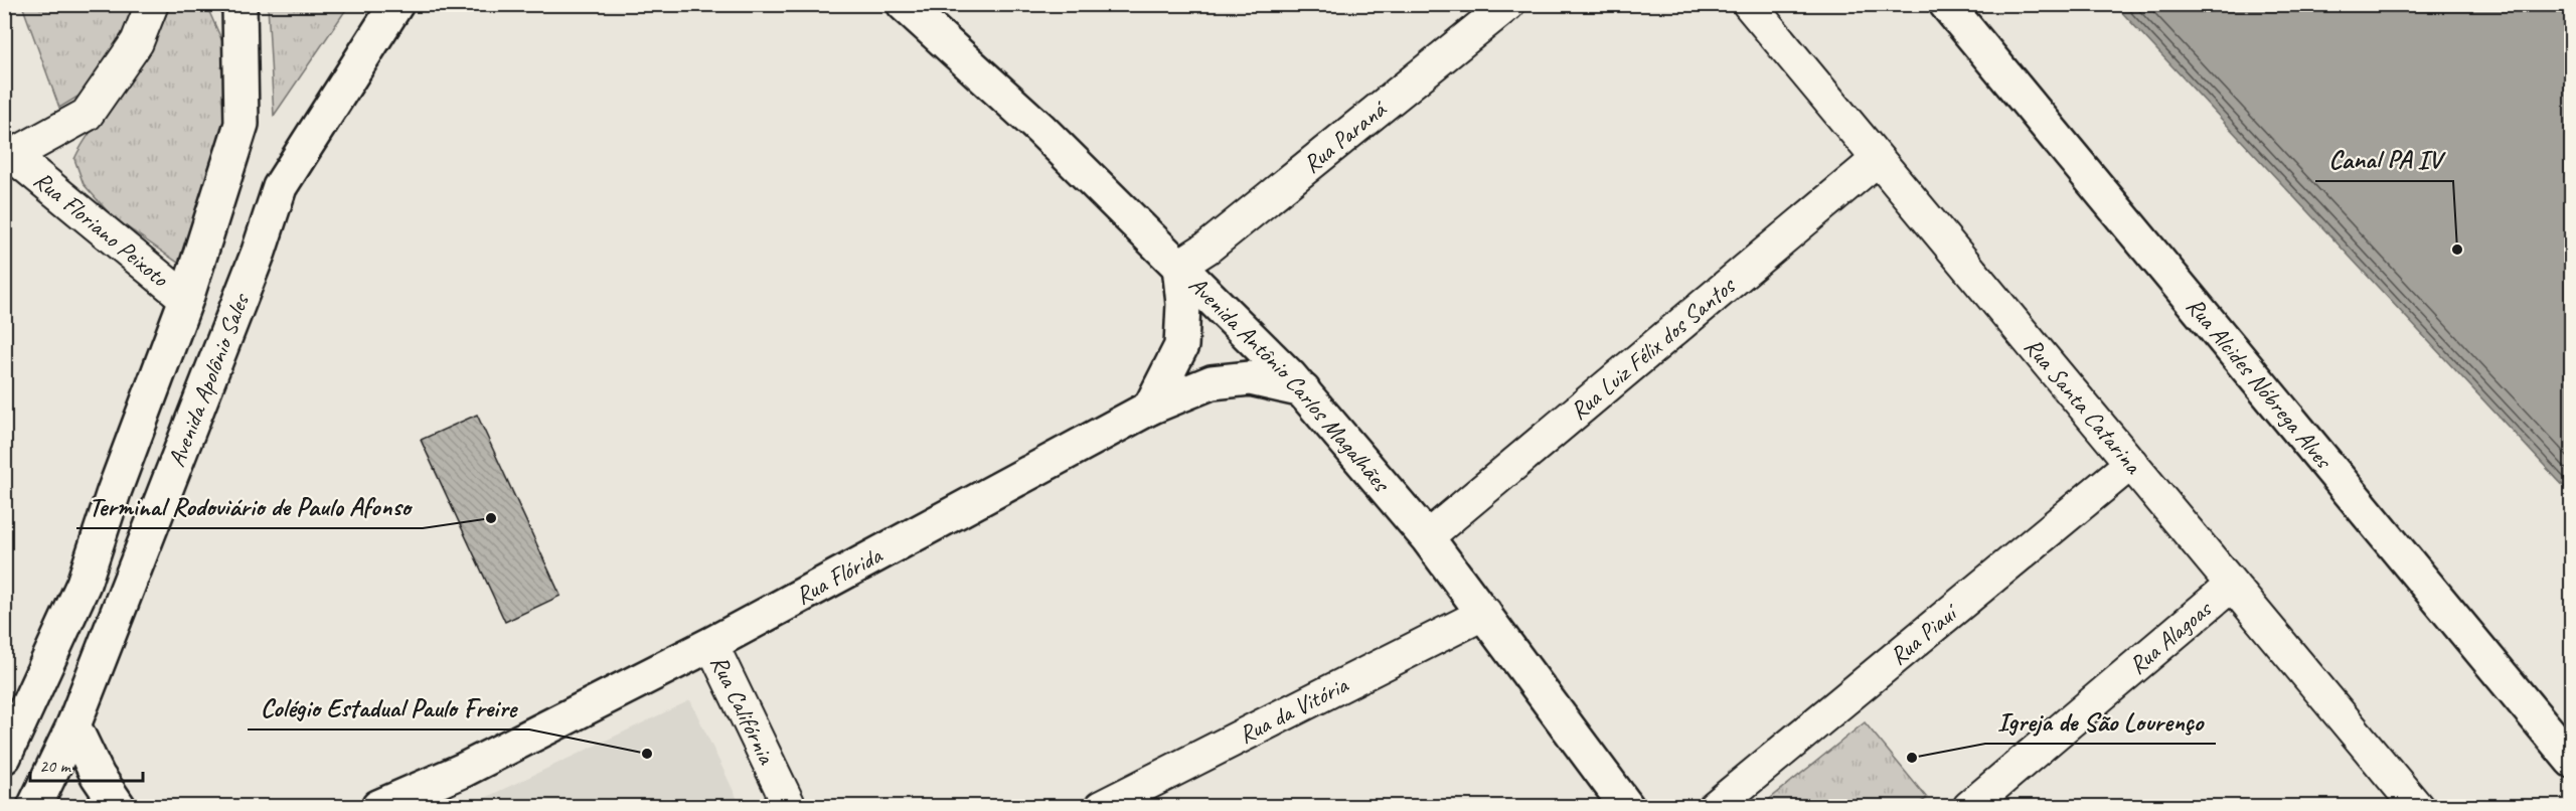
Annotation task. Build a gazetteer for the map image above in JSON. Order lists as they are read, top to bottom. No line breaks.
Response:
{"streets":{"street":["Rua Paraná","Rua Floriano Peixoto","Rua Luiz Félix dos Santos","Avenida Apolônio Sales","Rua Alcides Nóbrega Alves","Avenida Antônio Carlos Magalhães","Rua Santa Catarina","Rua Flórida","Rua Piauí","Rua Alagoas","Rua Califórnia","Rua da Vitória"]},"crossings":[["Rua Paraná","Avenida Antônio Carlos Magalhães"],["Rua Floriano Peixoto","Avenida Apolônio Sales"],["Rua Luiz Félix dos Santos","Avenida Antônio Carlos Magalhães"],["Rua Luiz Félix dos Santos","Rua Santa Catarina"],["Avenida Antônio Carlos Magalhães","Rua Flórida"],["Avenida Antônio Carlos Magalhães","Rua da Vitória"],["Rua Santa Catarina","Rua Piauí"],["Rua Santa Catarina","Rua Alagoas"],["Rua Flórida","Rua Califórnia"]],"places":["Canal PA IV","Terminal Rodoviário de Paulo Afonso","Colégio Estadual Paulo Freire","Igreja de São Lourenço"],"scale_bar":"20 m"}
